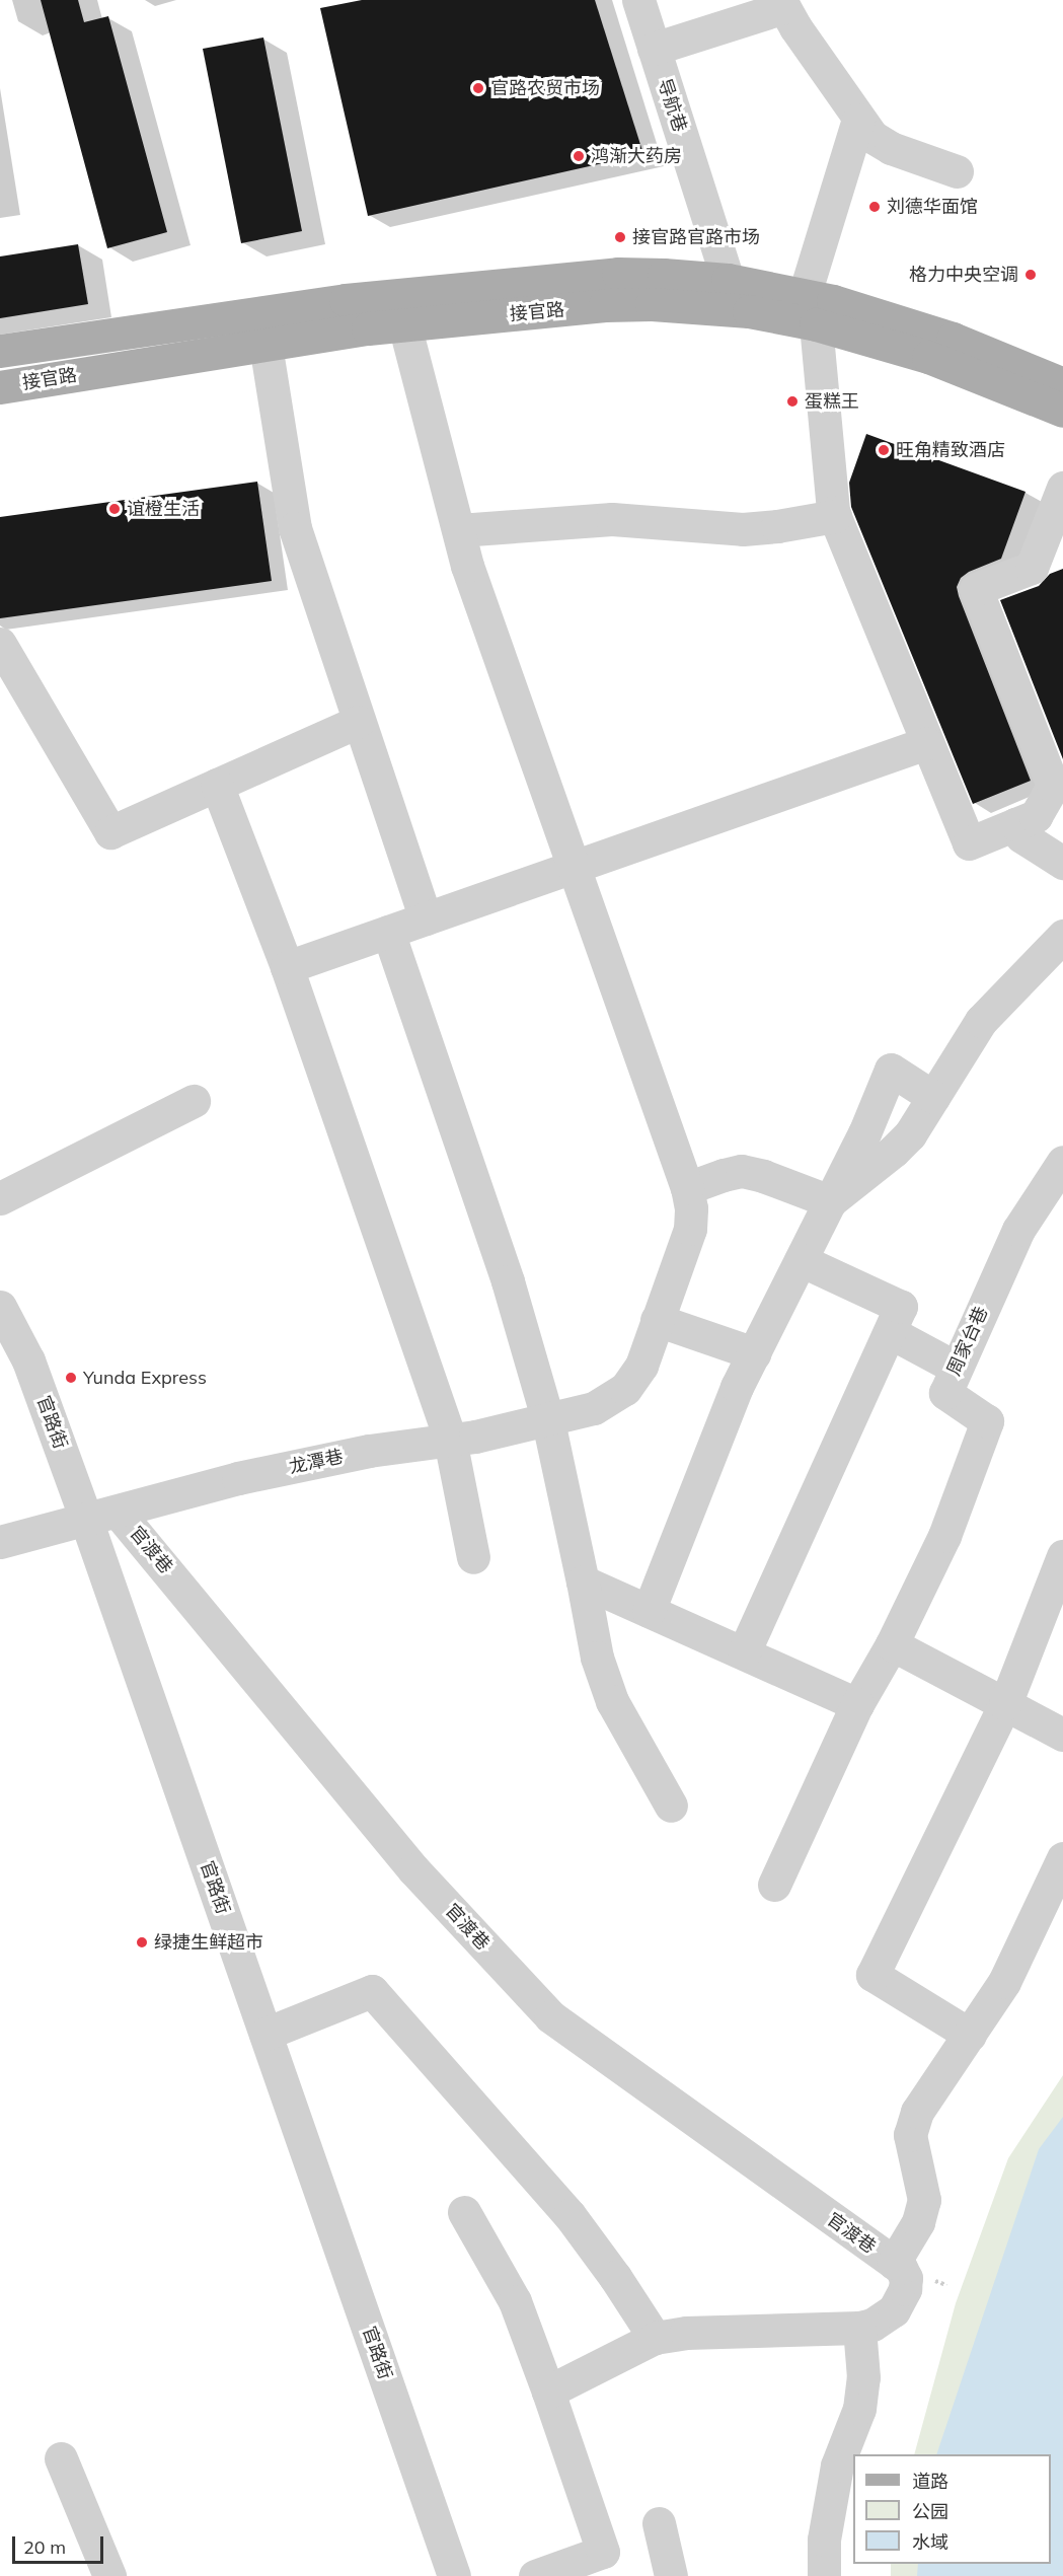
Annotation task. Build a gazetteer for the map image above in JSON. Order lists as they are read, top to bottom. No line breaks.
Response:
{"streets":{"main road":["接官路"],"street":["导航巷","周家台巷","官路街","龙潭巷","官渡巷"]},"crossings":[["导航巷","接官路"],["接官路","龙潭巷"],["官路街","龙潭巷"],["官路街","官渡巷"],["龙潭巷","官渡巷"]],"places":["官路农贸市场","鸿渐大药房","刘德华面馆","接官路官路市场","格力中央空调","蛋糕王","旺角精致酒店","谊橙生活","Yunda Express","绿捷生鲜超市"],"legend":["道路","公园","水域"],"scale_bar":"20 m"}
